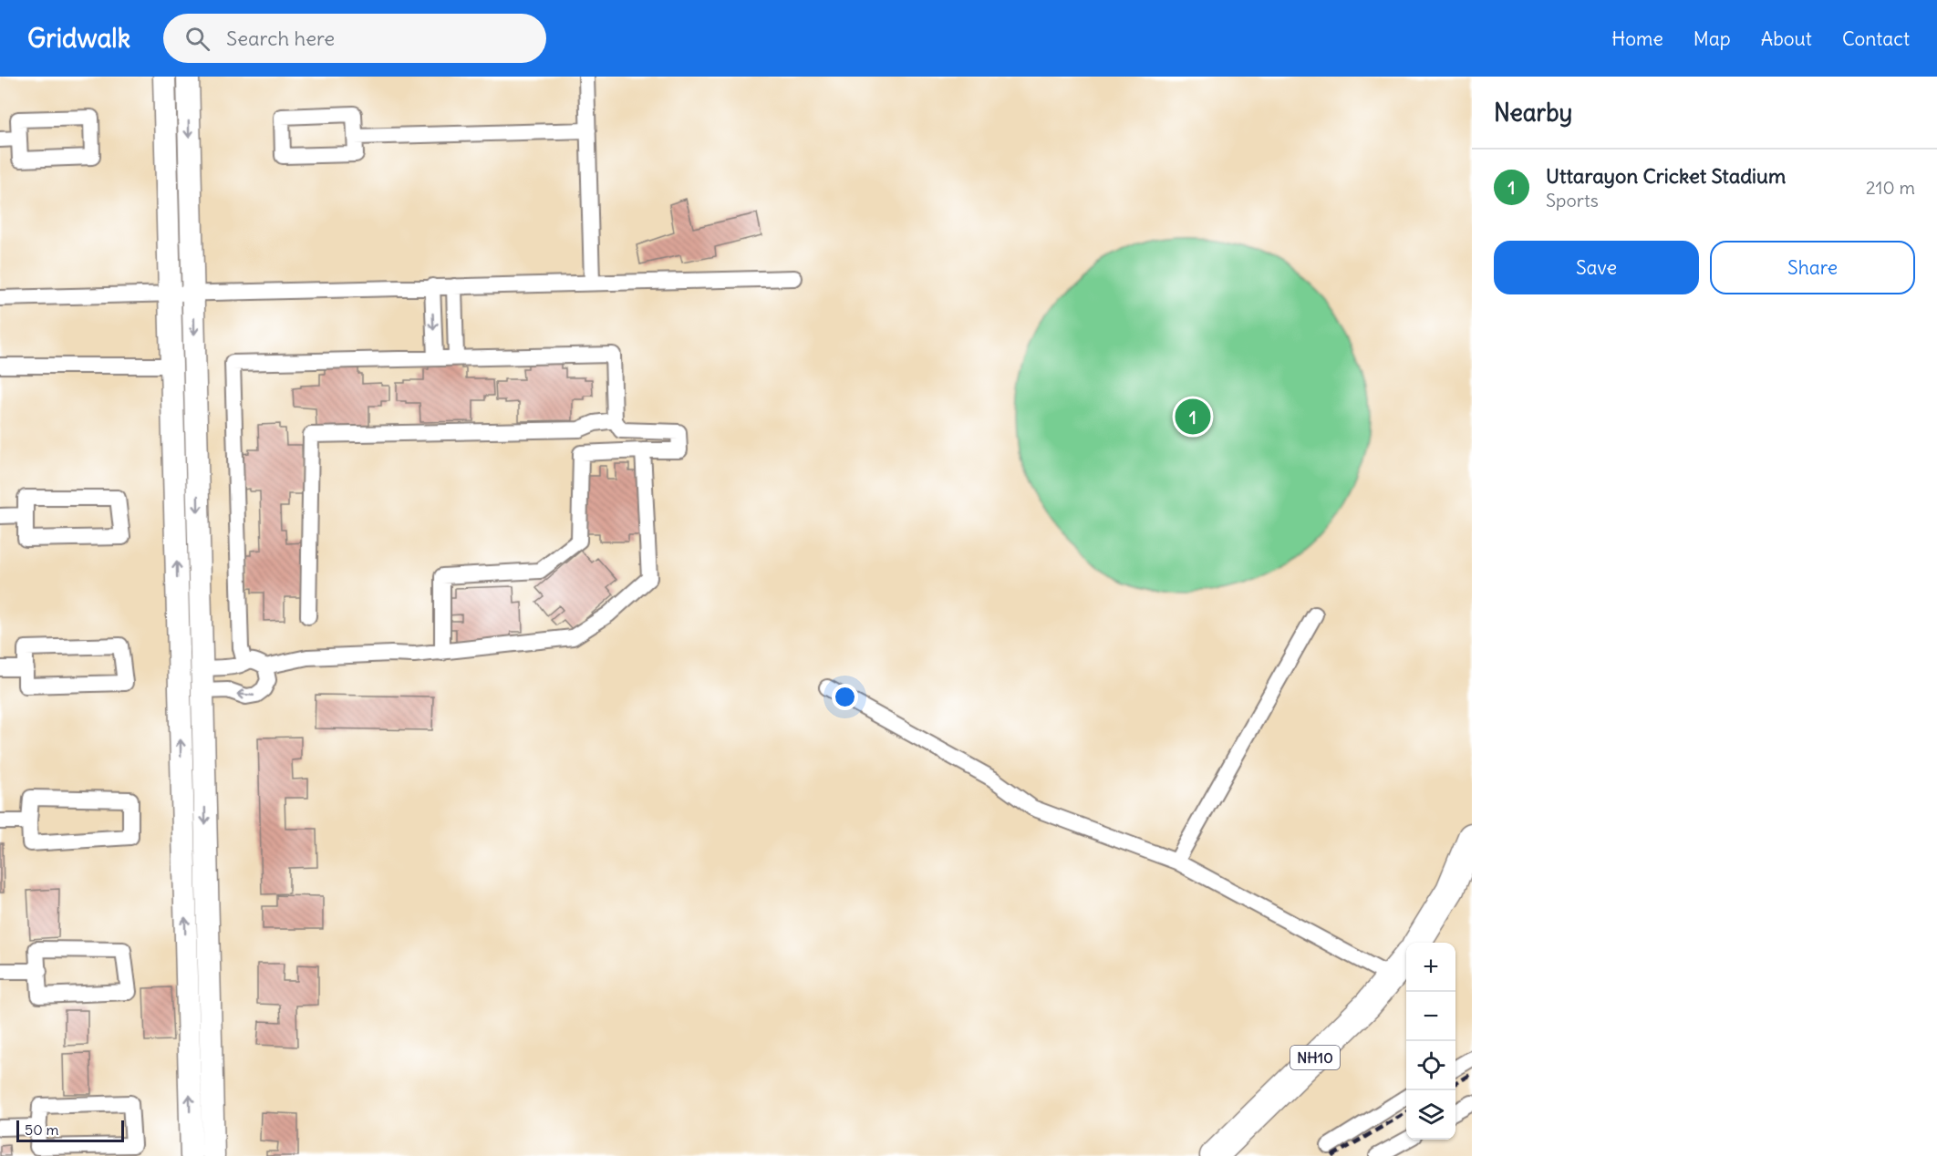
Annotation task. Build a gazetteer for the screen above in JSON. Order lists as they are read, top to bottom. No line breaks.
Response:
{"streets":{"highway":["NH10"]},"scale_bar":"50 m","page":{"header":"Gridwalk","search":"Search here","nav":["Home","Map","About","Contact"],"heading":"Nearby","list":[{"mark":"1","name":"Uttarayon Cricket Stadium","note":"Sports","value":"210 m"}],"buttons":["Save","Share"],"pins":"1","map_buttons":["+","−"],"scale":"50 m"}}
